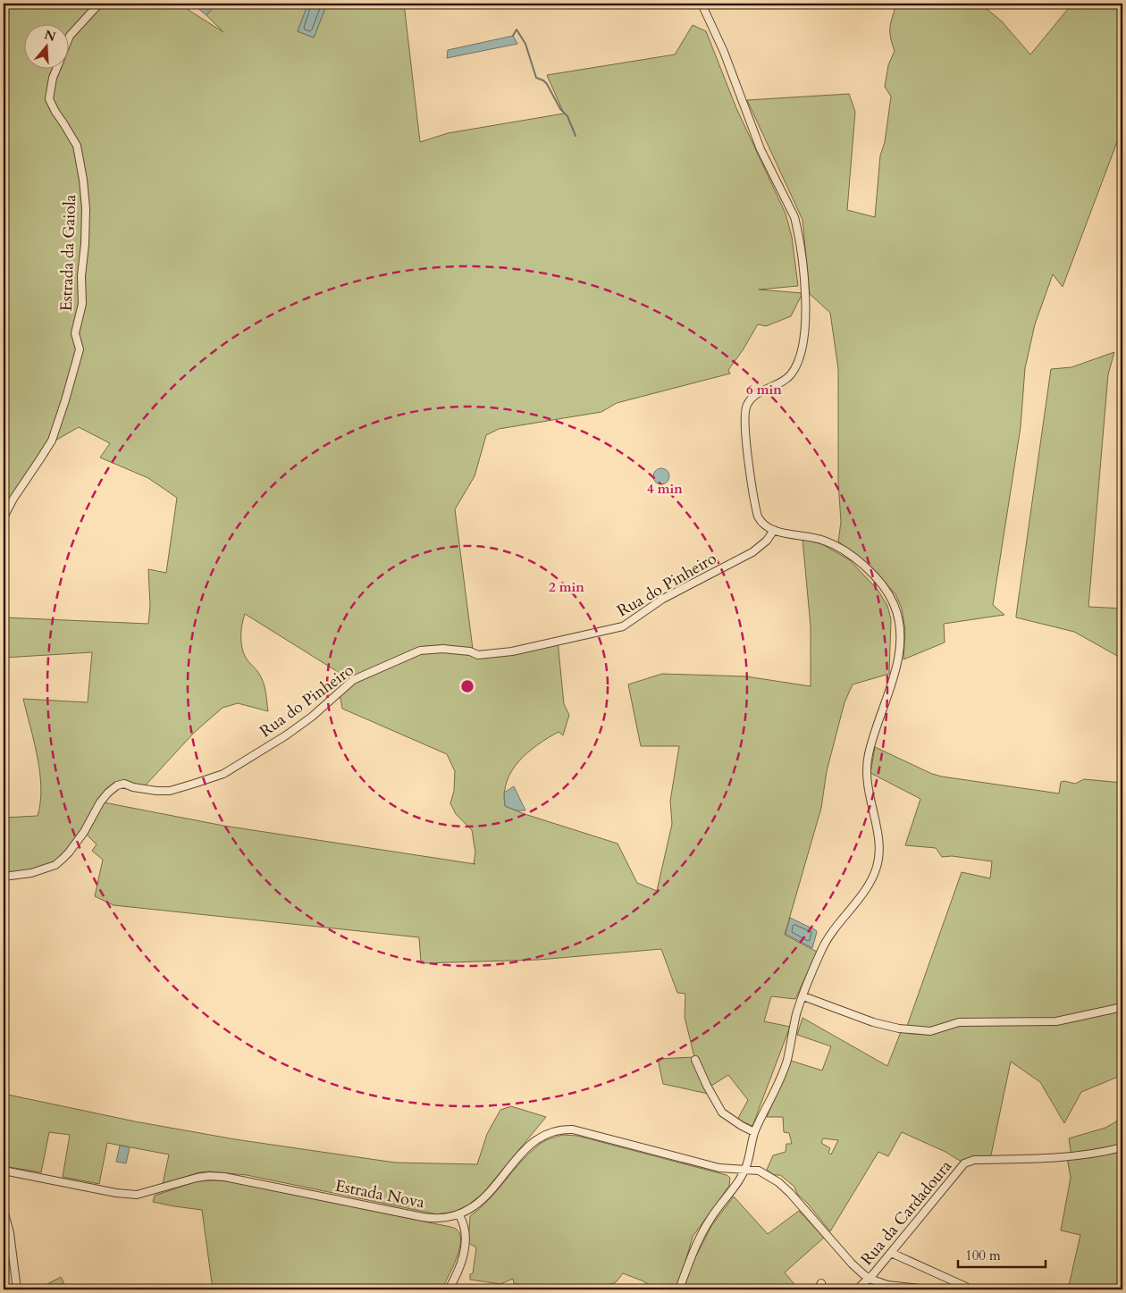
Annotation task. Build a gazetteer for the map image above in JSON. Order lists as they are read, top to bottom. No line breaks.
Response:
{"streets":{"street":["Estrada da Gaiola","Rua do Pinheiro","Estrada Nova","Rua da Cardadoura"]},"crossings":[["Estrada Nova","Rua da Cardadoura"]],"scale_bar":"100 m","north":"top","rings":["6 min","4 min","2 min"]}
